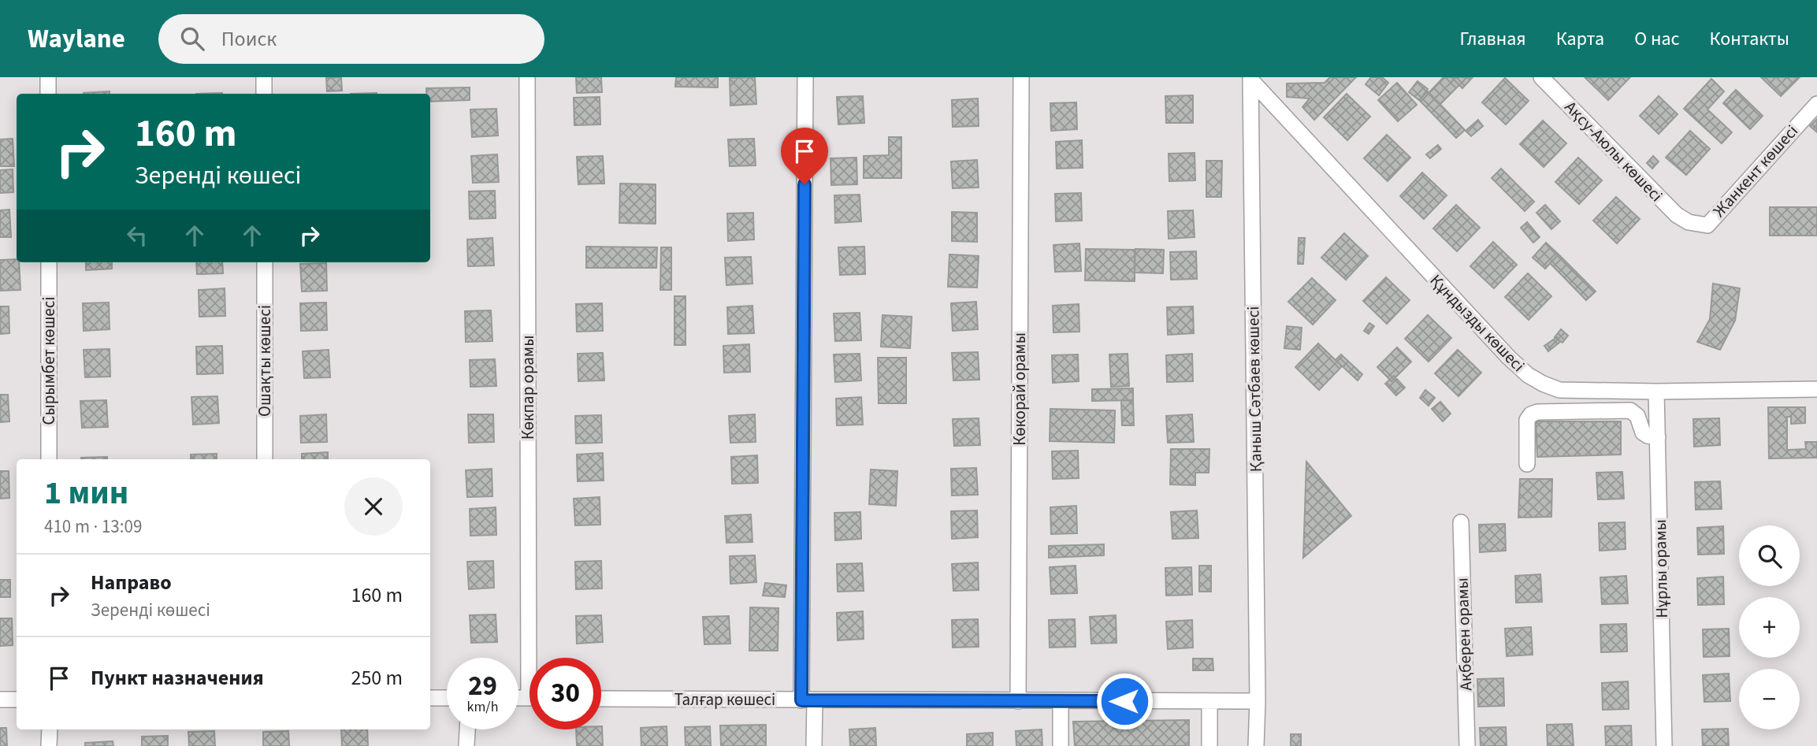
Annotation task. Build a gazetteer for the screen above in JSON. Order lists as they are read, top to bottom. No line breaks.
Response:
{"streets":{"street":["Ақсу-Аюлы көшесі","Жанкент көшесі","Құндызды көшесі","Сырымбет көшесі","Ошақты көшесі","Көкпар орамы","Көкорай орамы","Қаныш Сәтбаев көшесі","Нұрлы орамы","Ақберен орамы","Талғар көшесі"]},"crossings":[["Ақсу-Аюлы көшесі","Жанкент көшесі"],["Құндызды көшесі","Қаныш Сәтбаев көшесі"],["Құндызды көшесі","Нұрлы орамы"],["Көкорай орамы","Талғар көшесі"],["Қаныш Сәтбаев көшесі","Талғар көшесі"]],"page":{"header":"Waylane","search":"Поиск","nav":["Главная","Карта","О нас","Контакты"],"turn":["160 m","Зеренді көшесі"],"heading":["1 мин","410 m · 13:09"],"map_buttons":["+","−"],"list":[{"name":"Направо","note":"Зеренді көшесі","value":"160 m"},{"name":"Пункт назначения","value":"250 m"}],"speed":"29 km/h","limit":"30"}}
